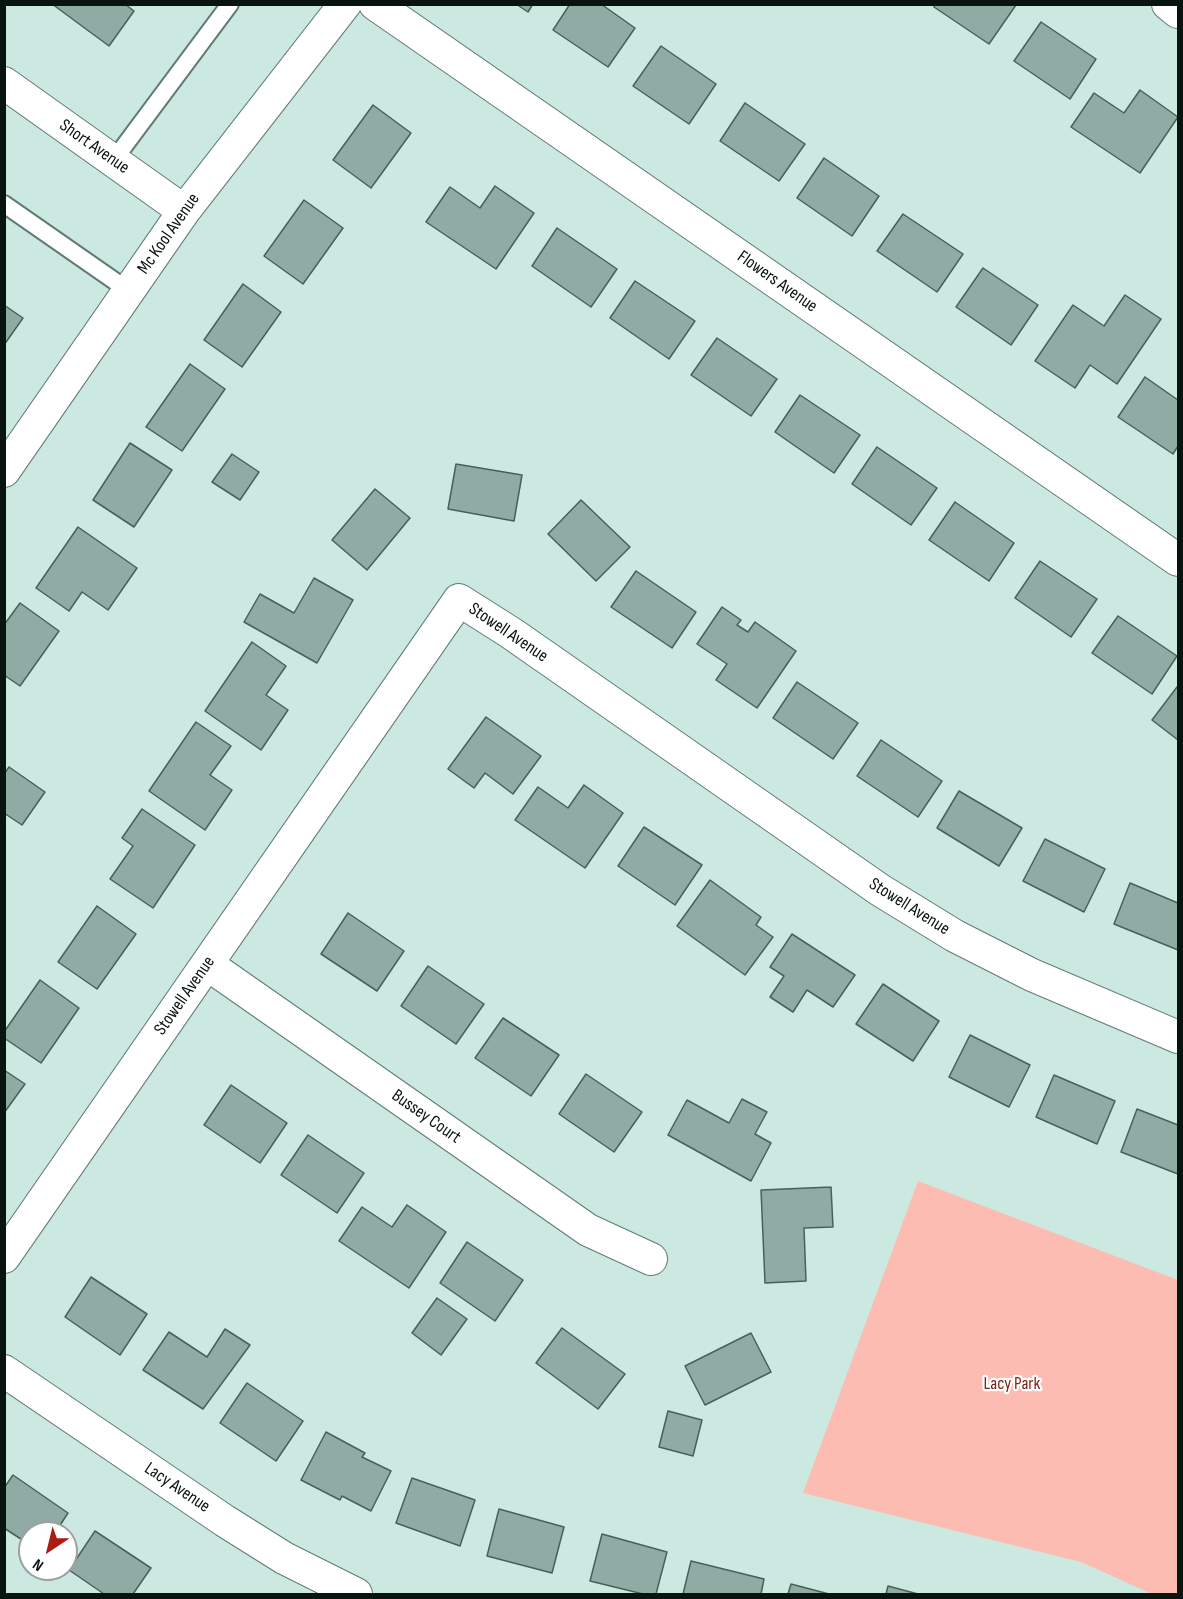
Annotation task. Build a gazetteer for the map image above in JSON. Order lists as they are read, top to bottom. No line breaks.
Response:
{"streets":{"street":["Short Avenue","Mc Kool Avenue","Flowers Avenue","Stowell Avenue","Bussey Court","Lacy Avenue"]},"crossings":[["Short Avenue","Mc Kool Avenue"],["Stowell Avenue","Bussey Court"]],"parks":["Lacy Park"],"north":"bottom left"}
